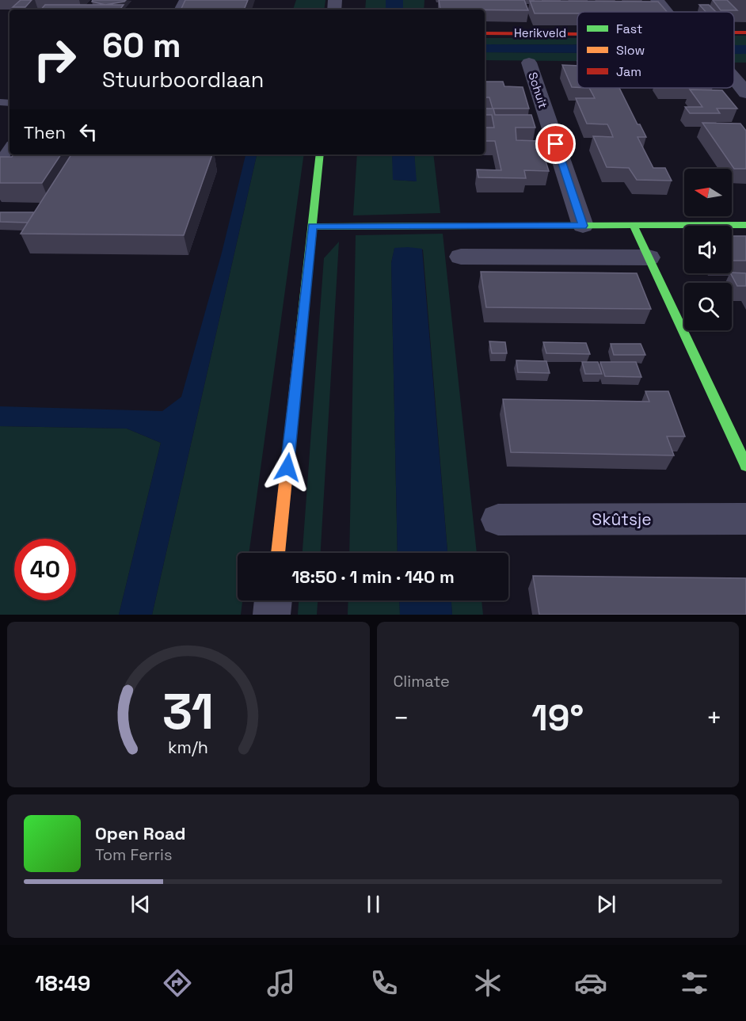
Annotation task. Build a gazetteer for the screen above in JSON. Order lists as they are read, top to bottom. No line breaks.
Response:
{"streets":{"street":["Herikveld","Schuit","Skûtsje"]},"legend":["Fast","Slow","Jam"],"north":"left","page":{"turn":["60 m","Stuurboordlaan"],"then":"Then","limit":"40","trip":"18:50 · 1 min · 140 m","tile":"Climate","heat":["−","19°","+"],"song":["Open Road","Tom Ferris"],"tabs":"18:49","gauge":["31","km/h"]}}
